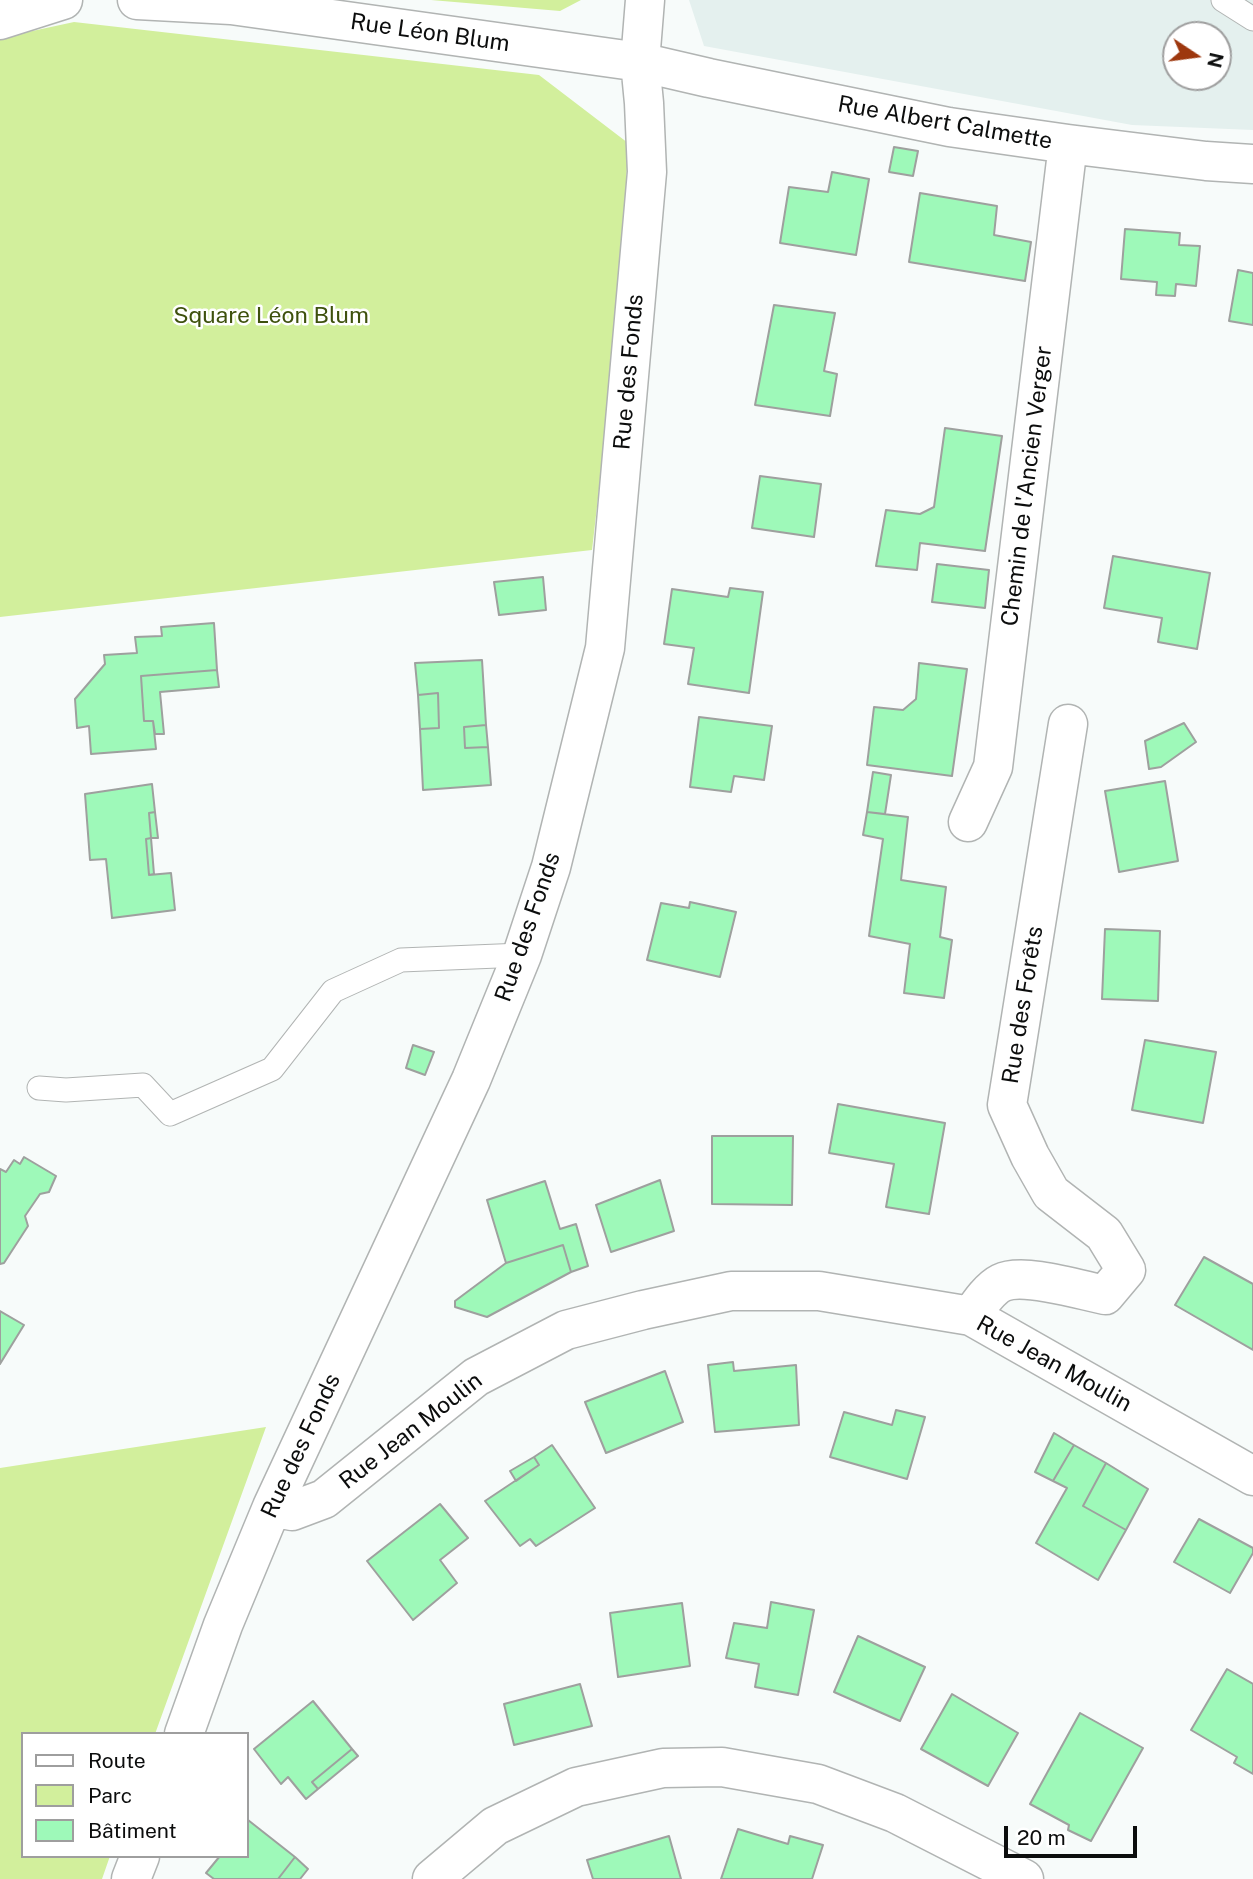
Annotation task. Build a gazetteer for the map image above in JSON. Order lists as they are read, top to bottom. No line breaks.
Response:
{"streets":{"street":["Rue Léon Blum","Rue Albert Calmette","Rue des Fonds","Chemin de l'Ancien Verger","Rue des Forêts","Rue Jean Moulin"]},"crossings":[["Rue Léon Blum","Rue Albert Calmette"],["Rue Léon Blum","Rue des Fonds"],["Rue Albert Calmette","Rue des Fonds"],["Rue Albert Calmette","Chemin de l'Ancien Verger"],["Rue des Fonds","Rue Jean Moulin"],["Rue des Forêts","Rue Jean Moulin"]],"parks":["Square Léon Blum"],"legend":["Route","Parc","Bâtiment"],"scale_bar":"20 m","north":"right"}
